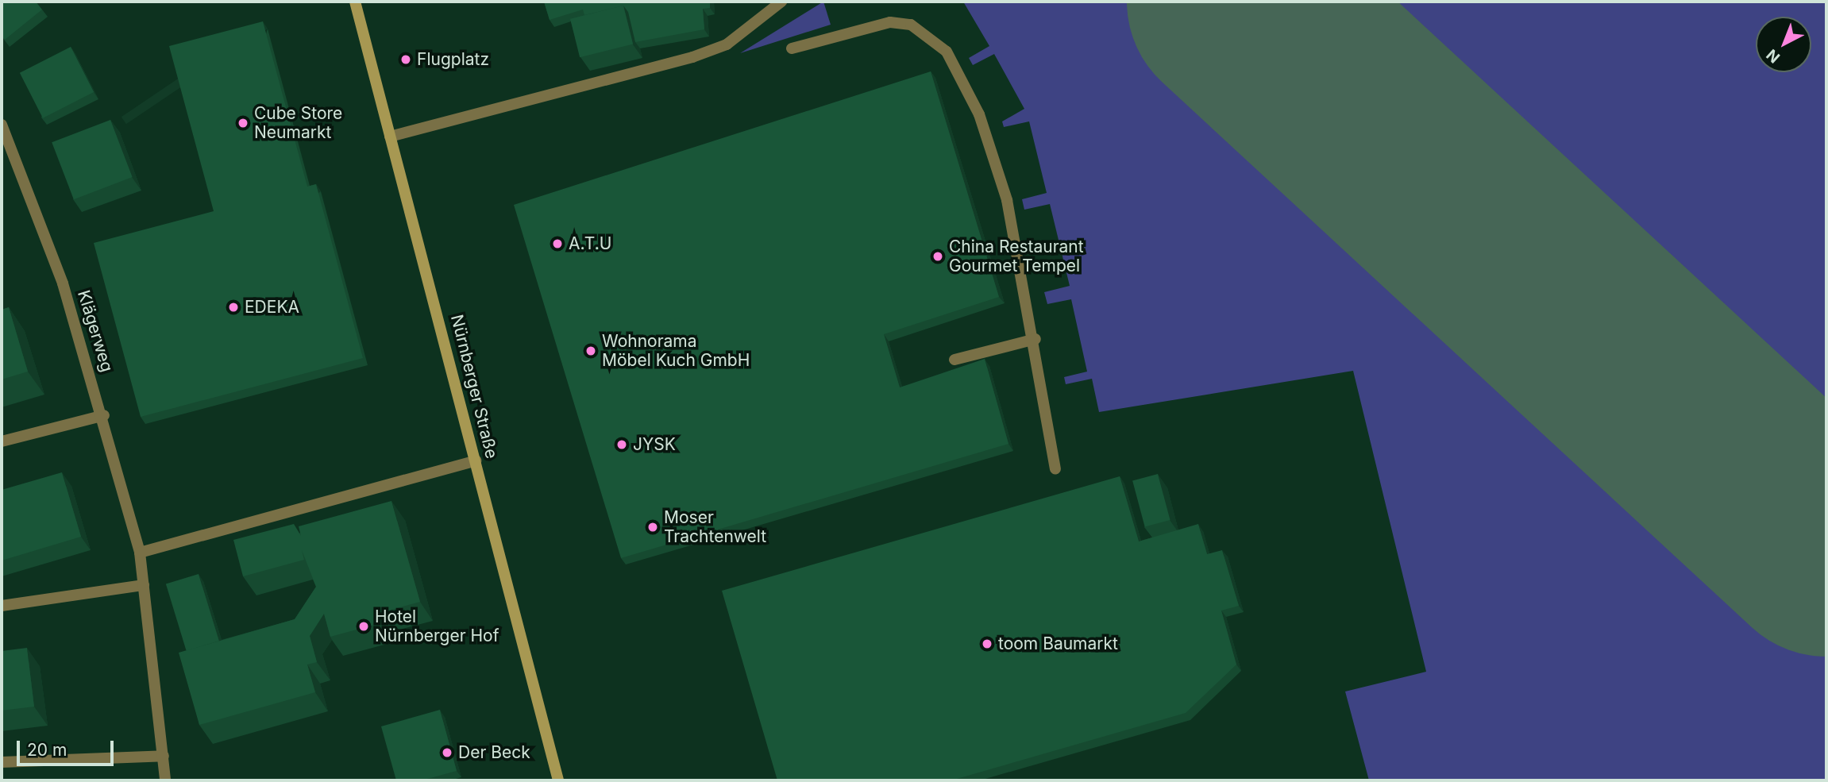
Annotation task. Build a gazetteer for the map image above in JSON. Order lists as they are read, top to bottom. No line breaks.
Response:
{"streets":{"main road":["Nürnberger Straße"],"street":["Klägerweg"]},"places":["Flugplatz","Cube Store Neumarkt","A.T.U","China Restaurant Gourmet Tempel","EDEKA","Wohnorama Möbel Kuch GmbH","JYSK","Moser Trachtenwelt","Hotel Nürnberger Hof","toom Baumarkt","Der Beck"],"scale_bar":"20 m","north":"bottom left"}
